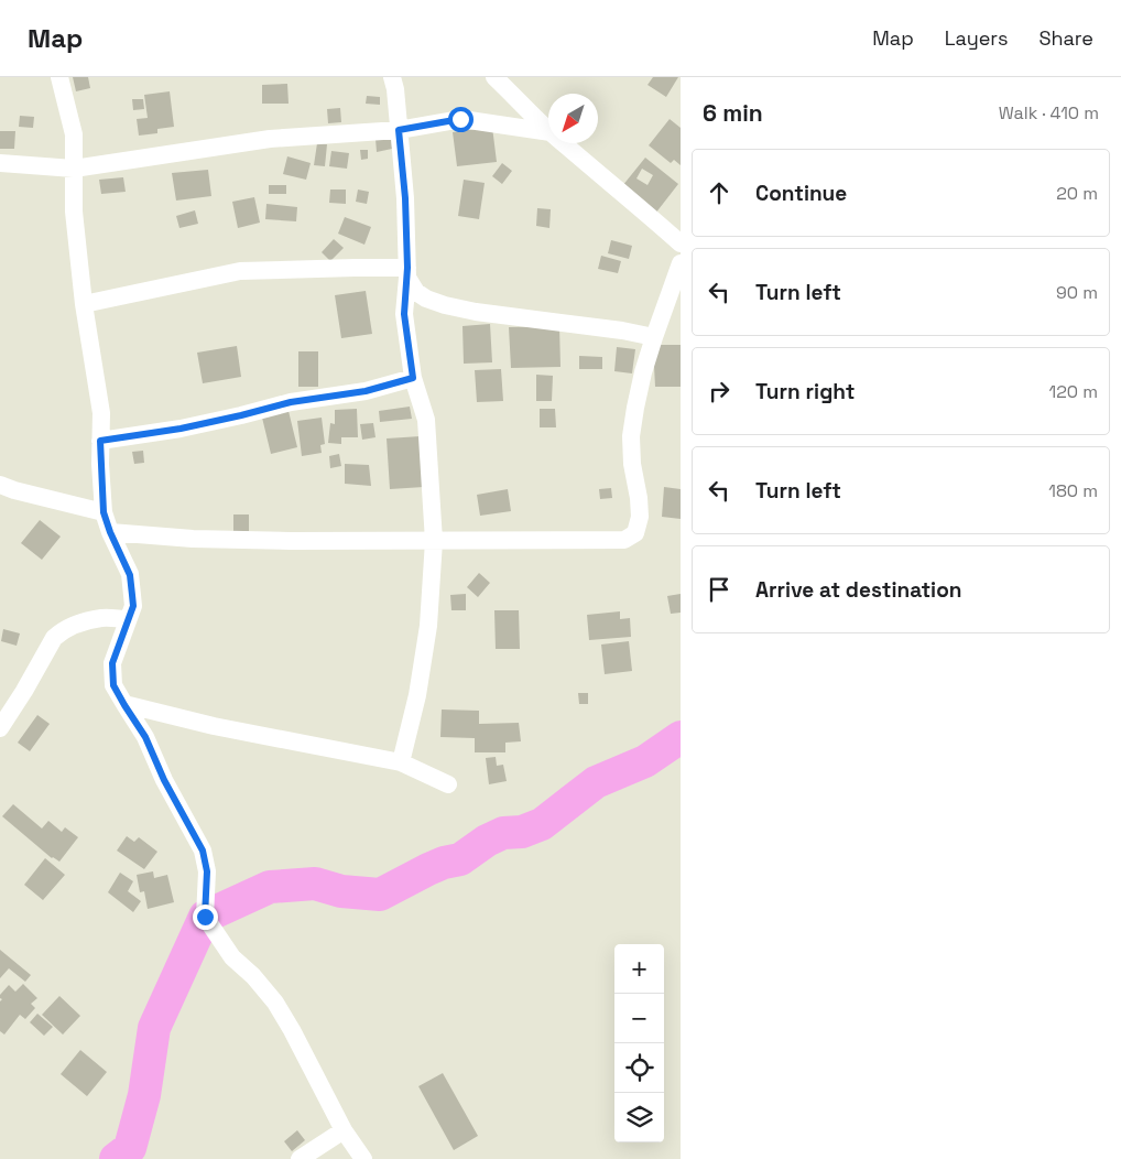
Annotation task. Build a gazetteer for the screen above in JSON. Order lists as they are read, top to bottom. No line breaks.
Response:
{"north":"bottom left","page":{"header":"Map","nav":["Map","Layers","Share"],"heading":["6 min","Walk · 410 m"],"list":[["Continue","20 m"],["Turn left","90 m"],["Turn right","120 m"],["Turn left","180 m"],"Arrive at destination"],"map_buttons":["+","−"]}}
